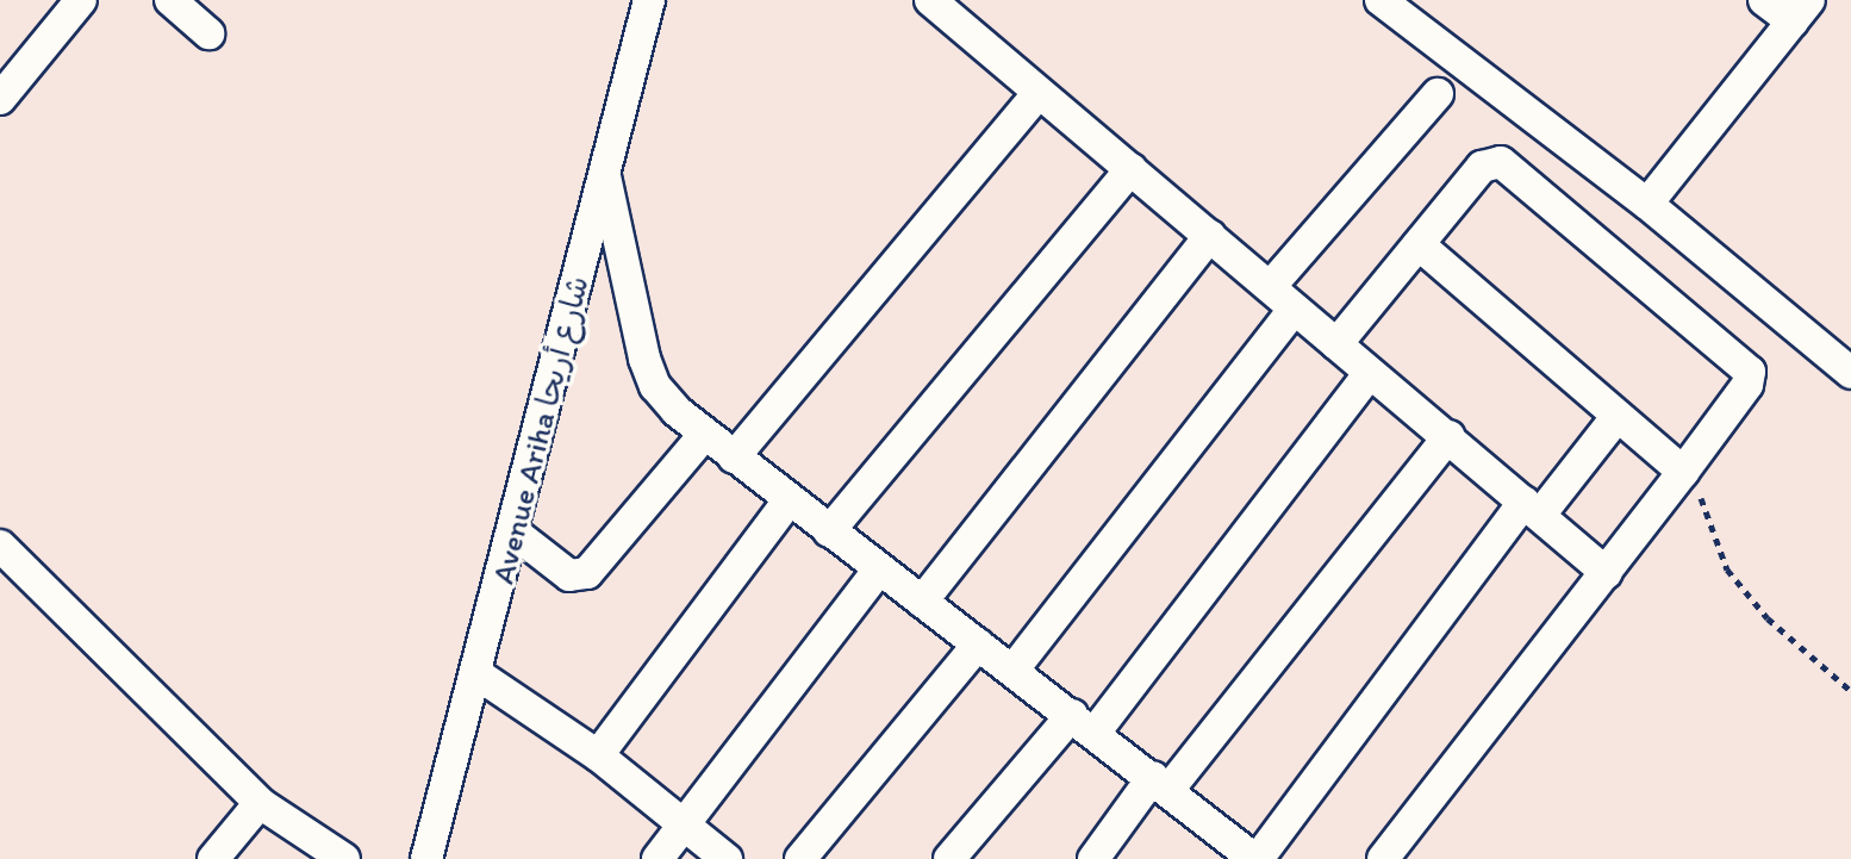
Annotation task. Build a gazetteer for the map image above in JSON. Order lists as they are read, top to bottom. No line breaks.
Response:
{"streets":{"street":["Avenue Ariha شارع أريحا"]}}
